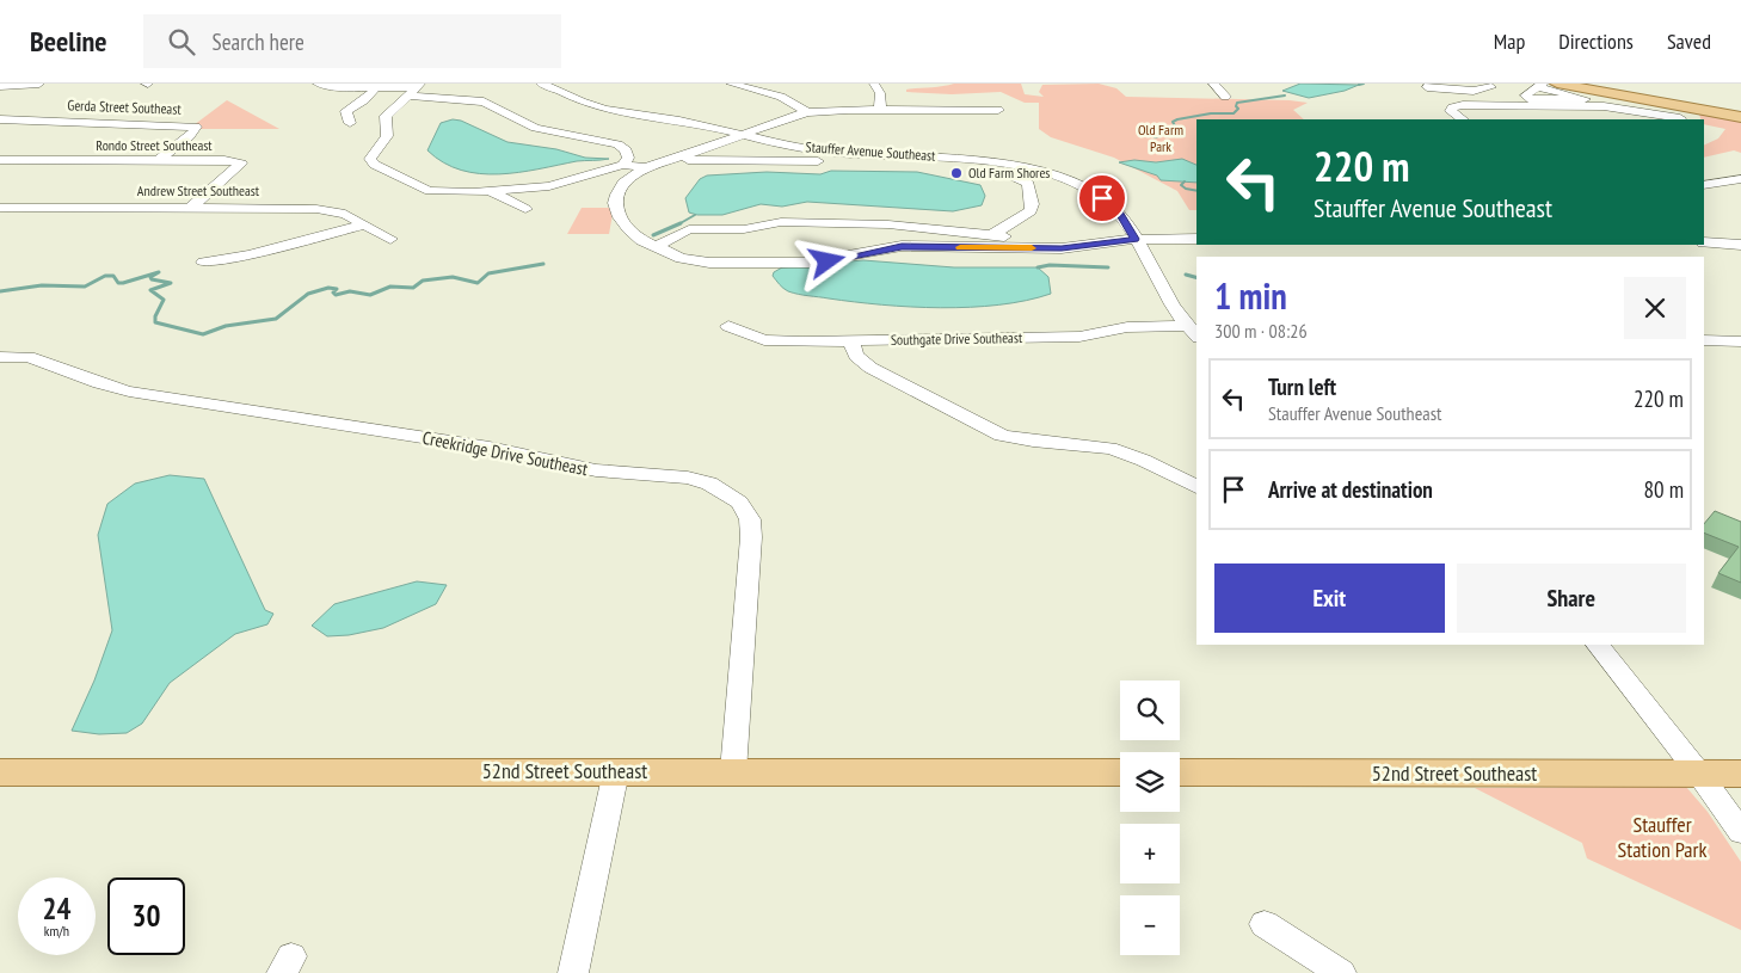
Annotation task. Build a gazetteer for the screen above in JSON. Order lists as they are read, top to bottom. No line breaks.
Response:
{"streets":{"main road":["52nd Street Southeast"],"street":["Gerda Street Southeast","Rondo Street Southeast","Stauffer Avenue Southeast","Andrew Street Southeast","Southgate Drive Southeast","Creekridge Drive Southeast"]},"crossings":[["Gerda Street Southeast","Rondo Street Southeast"],["Rondo Street Southeast","Andrew Street Southeast"],["Stauffer Avenue Southeast","Southgate Drive Southeast"],["Creekridge Drive Southeast","52nd Street Southeast"]],"parks":["Old Farm Park","Stauffer Station Park"],"places":["Old Farm Shores"],"page":{"header":"Beeline","search":"Search here","nav":["Map","Directions","Saved"],"turn":["220 m","Stauffer Avenue Southeast"],"heading":["1 min","300 m · 08:26"],"list":[{"name":"Turn left","note":"Stauffer Avenue Southeast","value":"220 m"},{"name":"Arrive at destination","value":"80 m"}],"buttons":["Exit","Share"],"map_buttons":["+","−"],"speed":"24 km/h","limit":"30"}}
